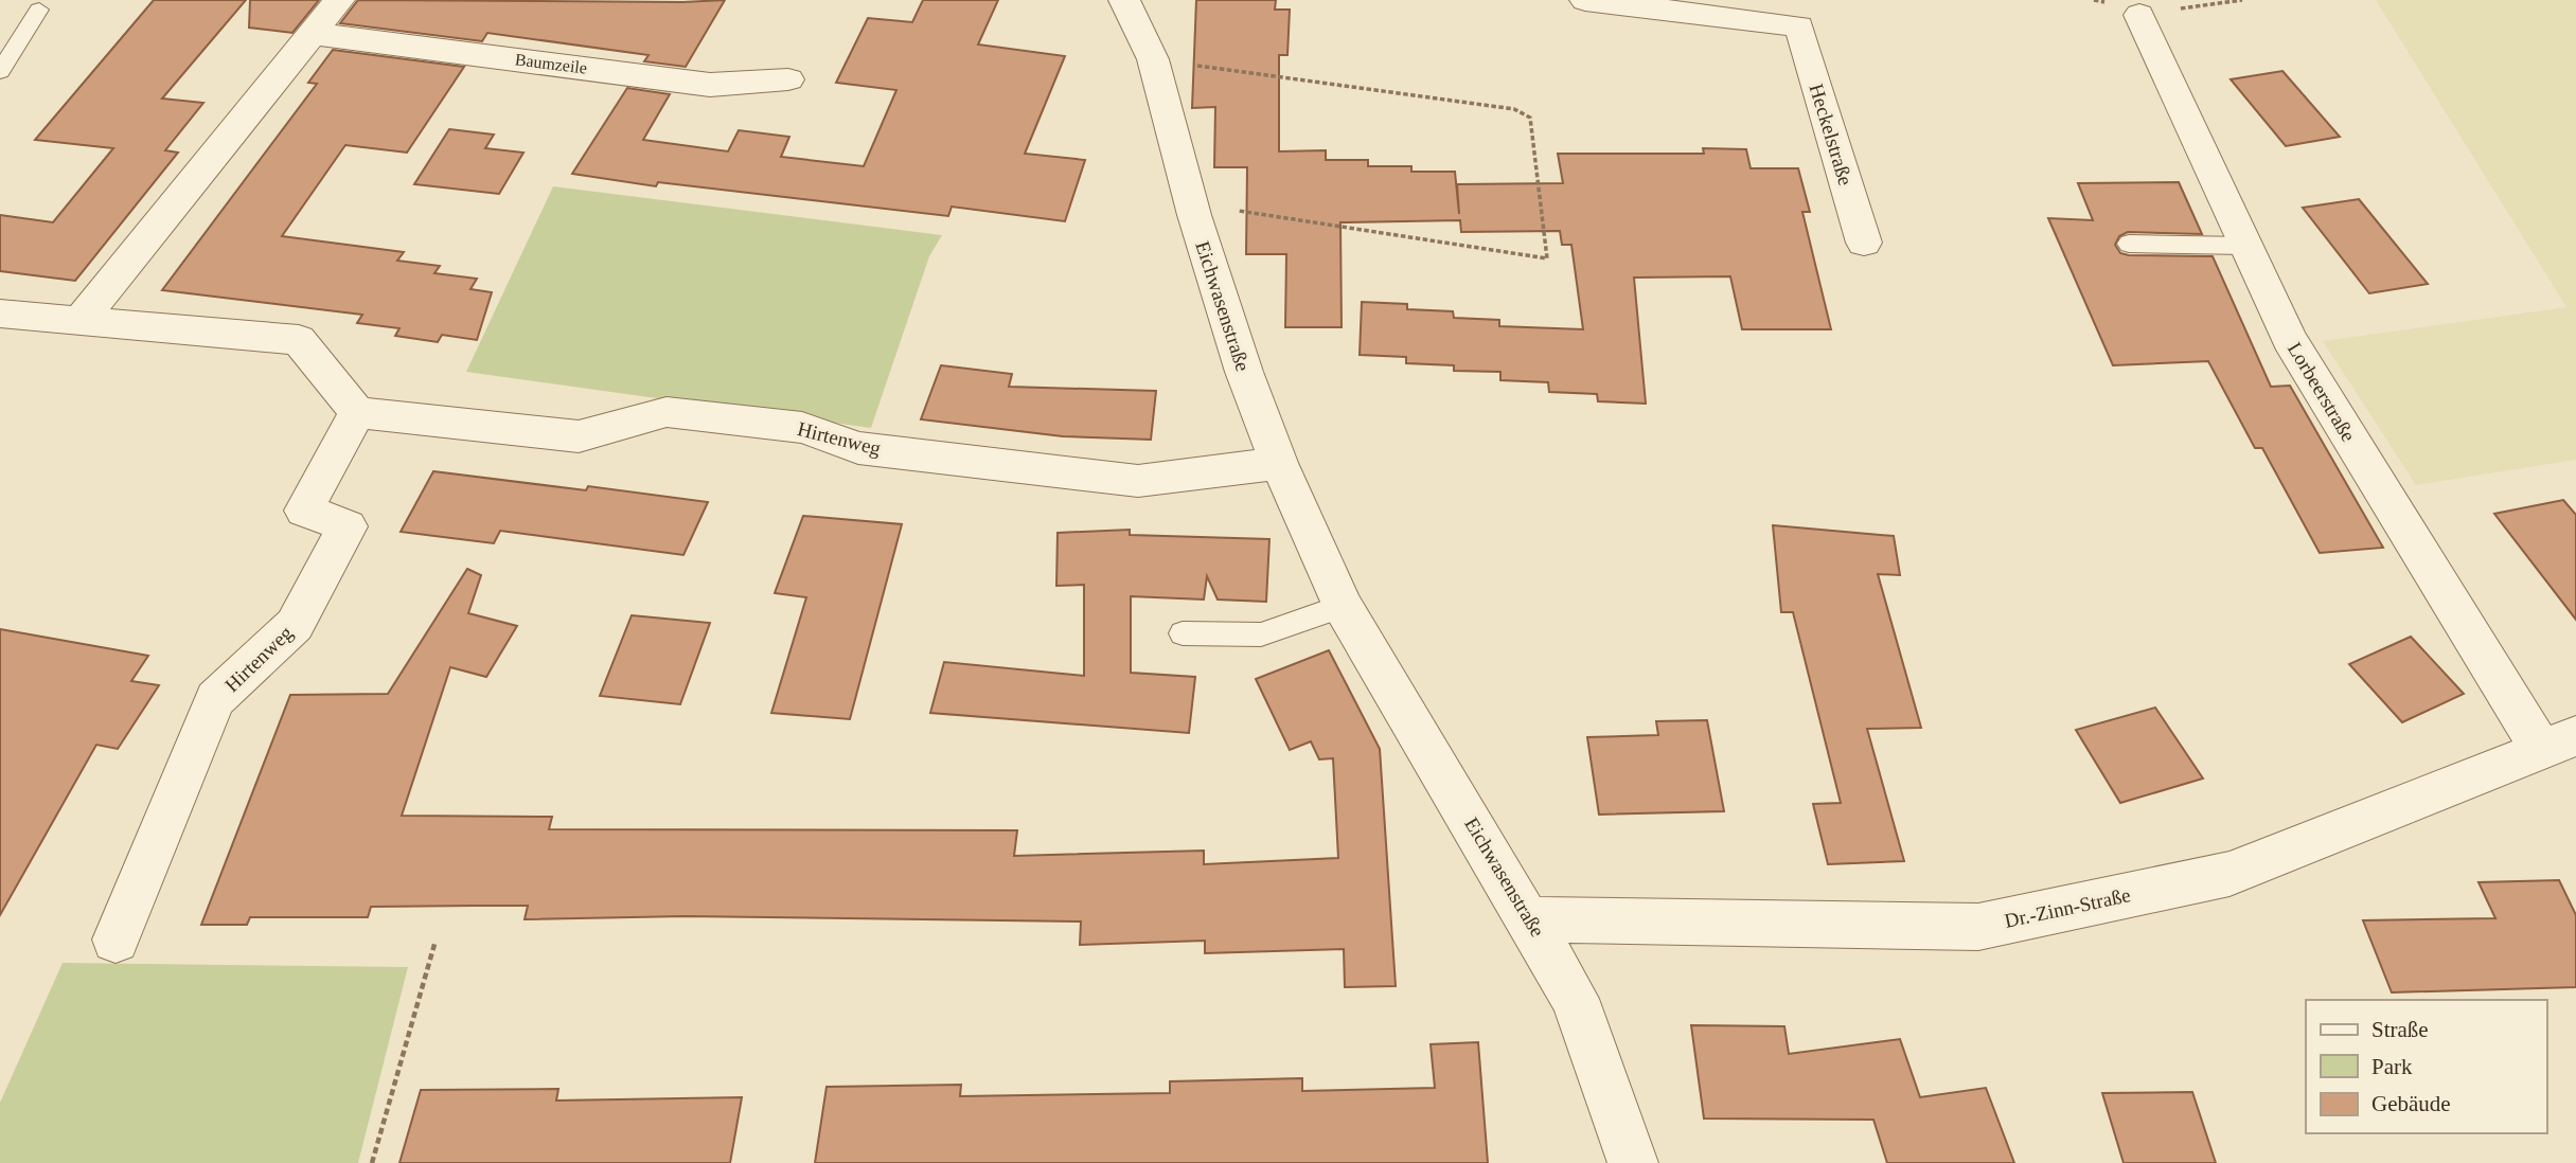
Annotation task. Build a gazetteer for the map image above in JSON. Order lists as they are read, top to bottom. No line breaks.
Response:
{"streets":{"street":["Baumzeile","Heckelstraße","Eichwasenstraße","Lorbeerstraße","Hirtenweg","Dr.-Zinn-Straße"]},"crossings":[["Eichwasenstraße","Hirtenweg"],["Eichwasenstraße","Dr.-Zinn-Straße"],["Lorbeerstraße","Dr.-Zinn-Straße"]],"legend":["Straße","Park","Gebäude"]}
